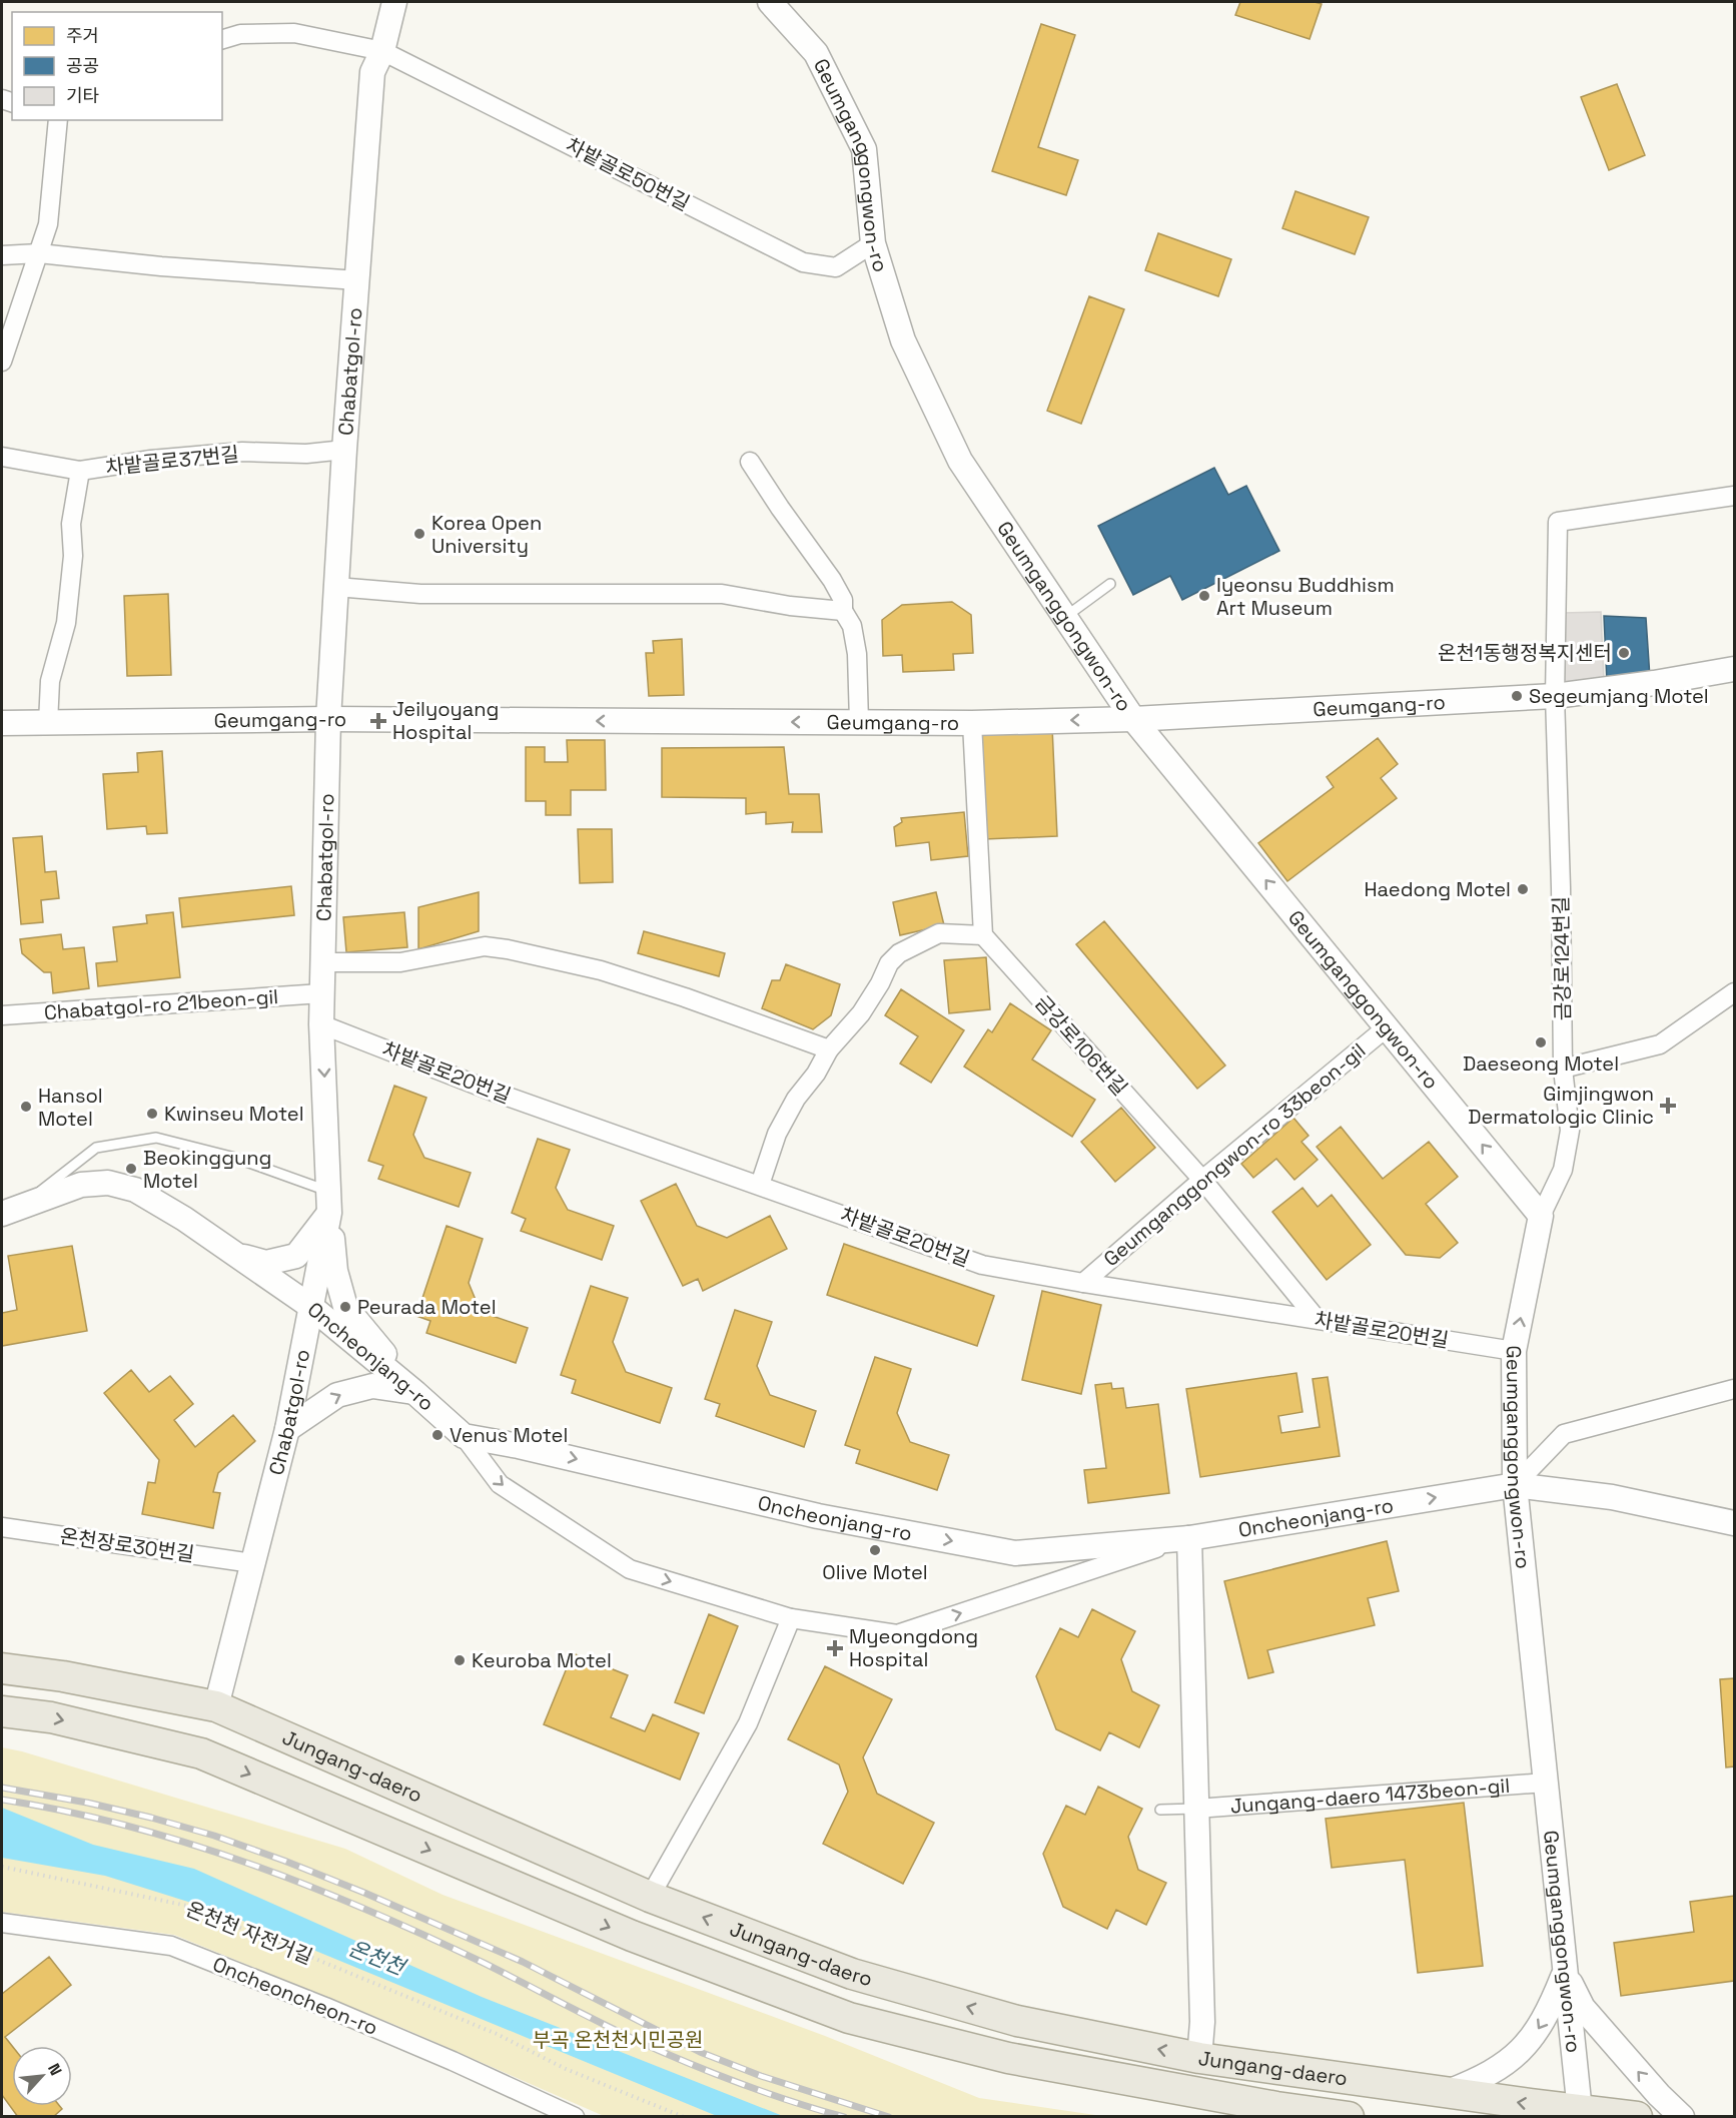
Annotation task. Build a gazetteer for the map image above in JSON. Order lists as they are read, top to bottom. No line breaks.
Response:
{"streets":{"main road":["Jungang-daero"],"street":["Geumganggongwon-ro","차밭골로50번길","Chabatgol-ro","차밭골로37번길","Geumgang-ro","금강로124번길","Chabatgol-ro 21beon-gil","금강로106번길","차밭골로20번길","Geumganggongwon-ro 33beon-gil","Oncheonjang-ro","온천장로30번길","Jungang-daero 1473beon-gil","Oncheoncheon-ro"],"path":["온천천 자전거길"]},"crossings":[["Geumganggongwon-ro","차밭골로50번길"],["Geumganggongwon-ro","Geumgang-ro"],["Geumganggongwon-ro","금강로124번길"],["Geumganggongwon-ro","차밭골로20번길"],["Geumganggongwon-ro","Geumganggongwon-ro 33beon-gil"],["Geumganggongwon-ro","Oncheonjang-ro"],["Geumganggongwon-ro","Jungang-daero"],["Geumganggongwon-ro","Jungang-daero 1473beon-gil"],["차밭골로50번길","Chabatgol-ro"],["Chabatgol-ro","차밭골로37번길"],["Chabatgol-ro","Geumgang-ro"],["Chabatgol-ro","Chabatgol-ro 21beon-gil"],["Chabatgol-ro","차밭골로20번길"],["Chabatgol-ro","Oncheonjang-ro"],["Chabatgol-ro","온천장로30번길"],["Chabatgol-ro","Jungang-daero"],["Geumgang-ro","금강로124번길"],["금강로106번길","차밭골로20번길"],["금강로106번길","Geumganggongwon-ro 33beon-gil"],["차밭골로20번길","Geumganggongwon-ro 33beon-gil"]],"one_way":["Oncheonjang-ro"],"water":["온천천"],"parks":["부곡 온천천시민공원"],"places":{"other":["Korea Open University","Iyeonsu Buddhism Art Museum","온천1동행정복지센터","Segeumjang Motel","Haedong Motel","Daeseong Motel","Hansol Motel","Kwinseu Motel","Beokinggung Motel","Peurada Motel","Venus Motel","Olive Motel","Keuroba Motel"],"health":["Jeilyoyang Hospital","Gimjingwon Dermatologic Clinic","Myeongdong Hospital"]},"legend":["주거","공공","기타"],"north":"top right"}
